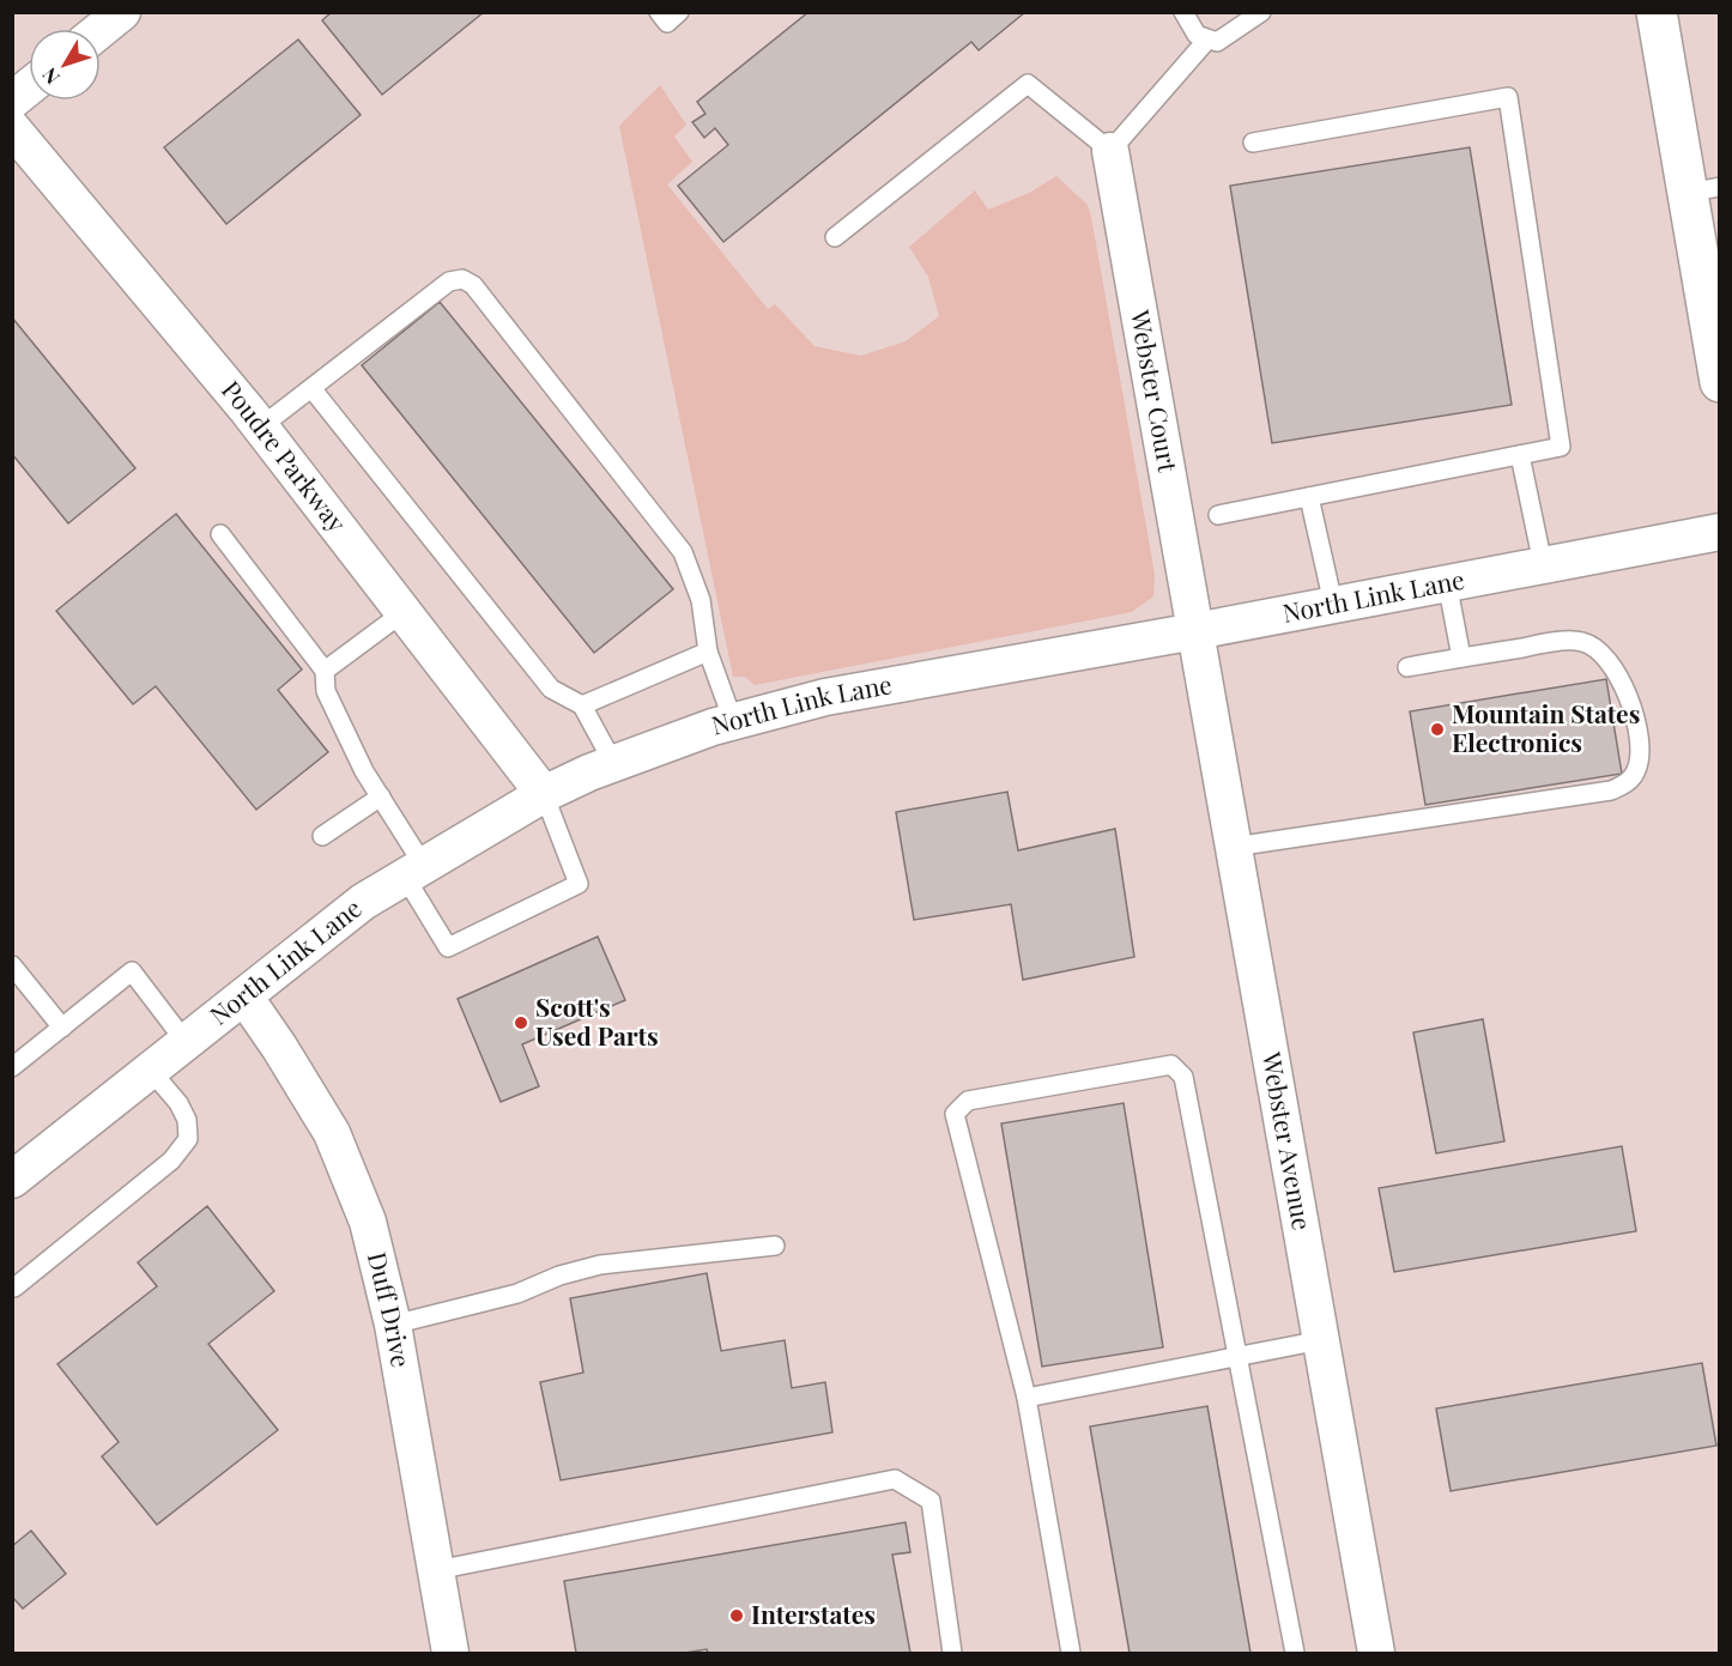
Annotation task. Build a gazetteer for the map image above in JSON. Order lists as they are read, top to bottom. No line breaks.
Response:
{"streets":{"street":["Webster Court","Poudre Parkway","North Link Lane","Webster Avenue","Duff Drive"]},"crossings":[["Webster Court","North Link Lane"],["Webster Court","Webster Avenue"],["Poudre Parkway","North Link Lane"],["North Link Lane","Webster Avenue"],["North Link Lane","Duff Drive"]],"places":["Mountain States Electronics","Scott's Used Parts","Interstates"],"north":"bottom left"}
